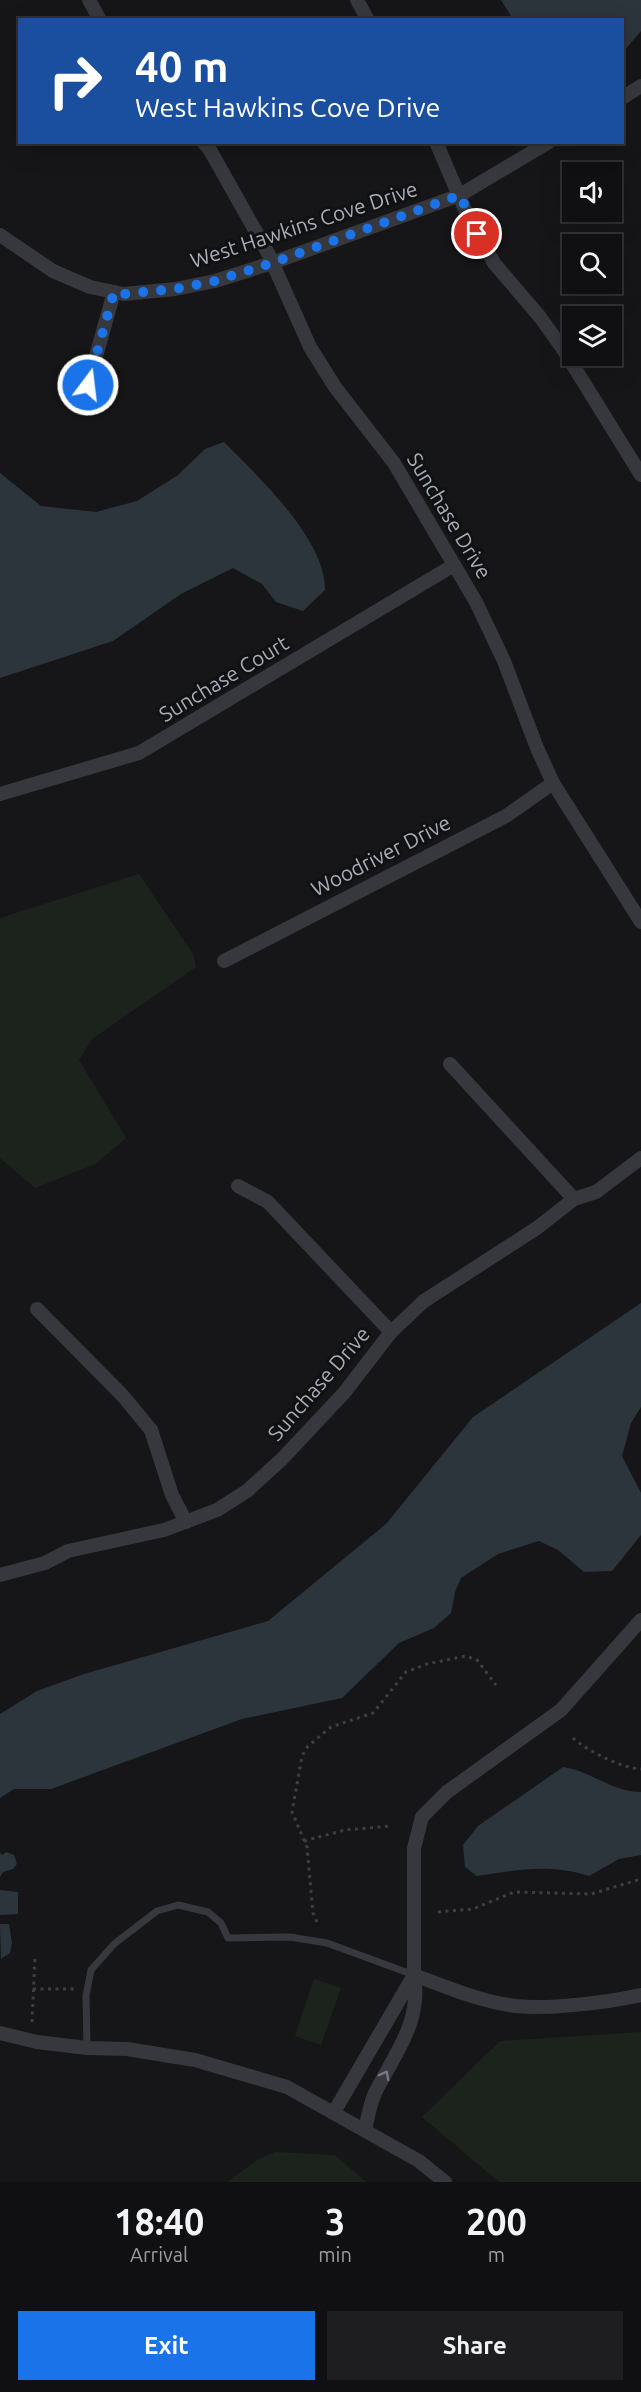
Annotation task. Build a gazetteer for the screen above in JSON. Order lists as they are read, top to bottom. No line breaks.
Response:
{"streets":{"street":["West Hawkins Cove Drive","Sunchase Drive","Sunchase Court","Woodriver Drive"]},"crossings":[["West Hawkins Cove Drive","Sunchase Drive"],["Sunchase Drive","Sunchase Court"],["Sunchase Drive","Woodriver Drive"]],"page":{"turn":["40 m","West Hawkins Cove Drive"],"eta":["18:40","Arrival","3","min","200","m"],"buttons":["Exit","Share"]}}
